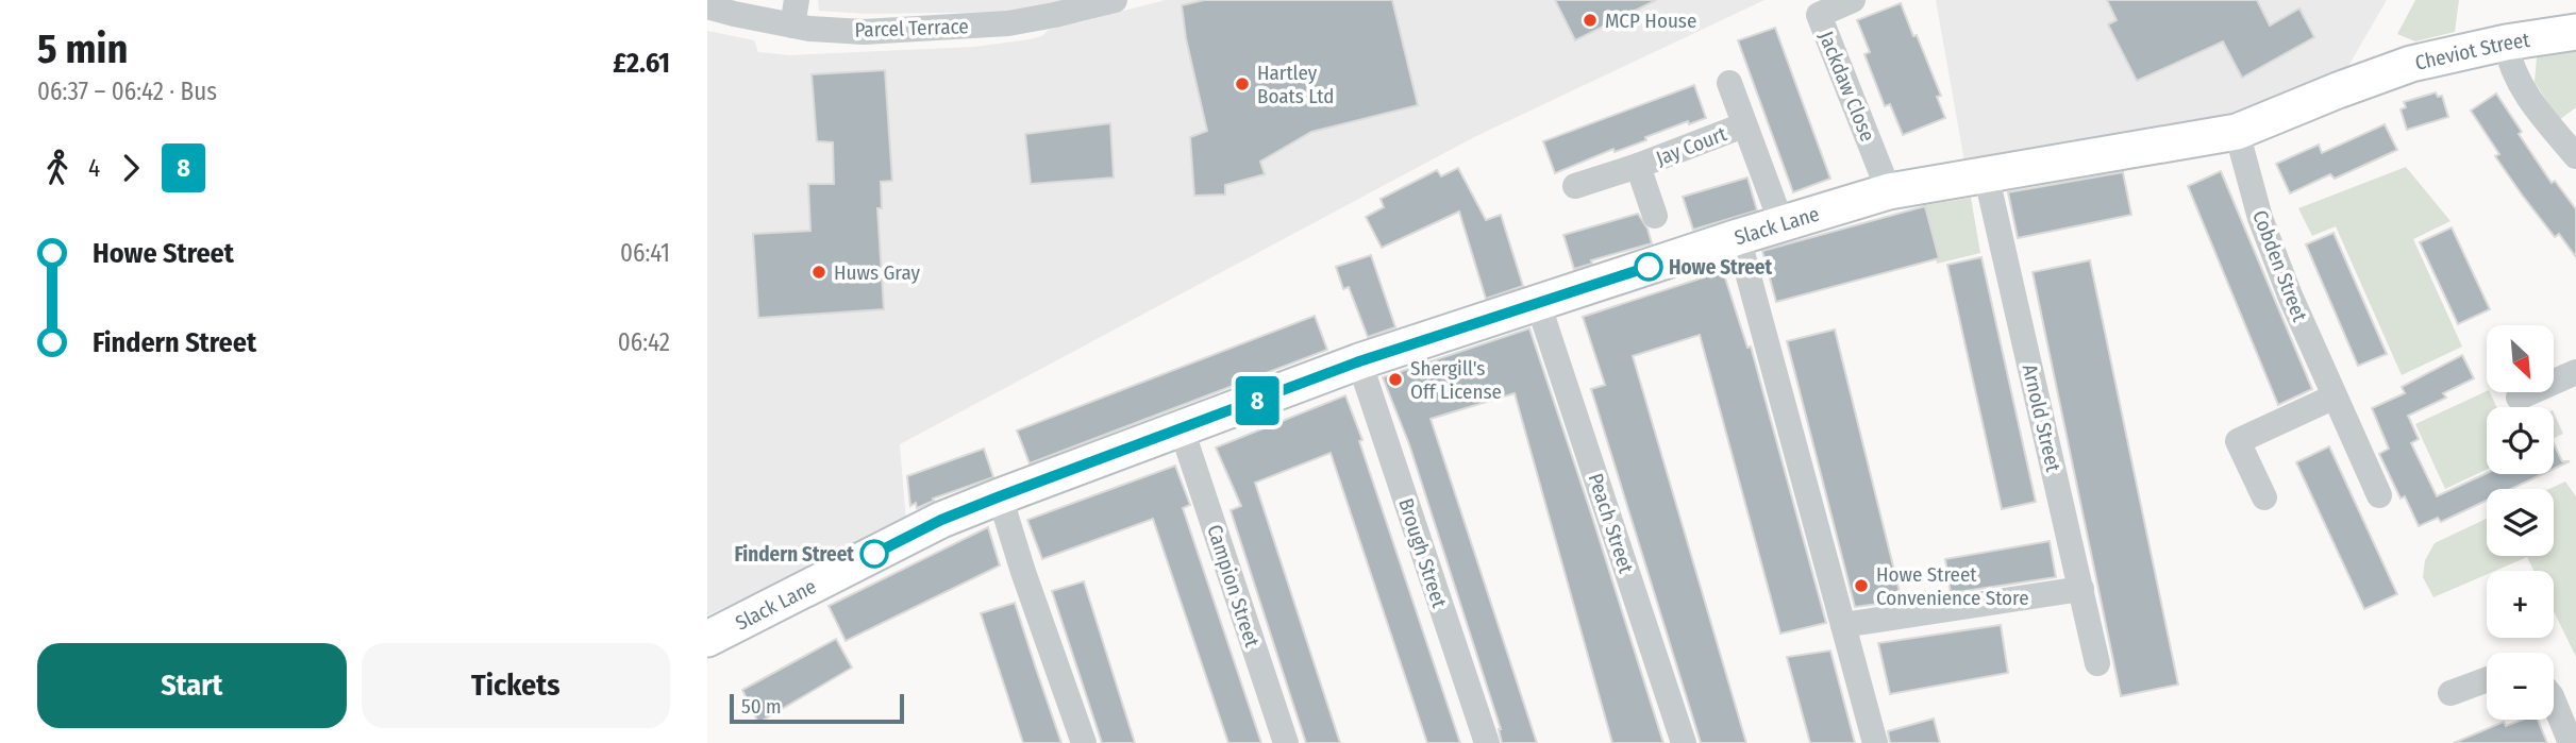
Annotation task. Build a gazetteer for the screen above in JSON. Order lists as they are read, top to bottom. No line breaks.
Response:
{"streets":{"street":["Parcel Terrace","Cheviot Street","Jackdaw Close","Jay Court","Slack Lane","Cobden Street","Arnold Street","Peach Street","Brough Street","Campion Street"]},"crossings":[["Cheviot Street","Slack Lane"],["Jackdaw Close","Slack Lane"],["Jay Court","Slack Lane"],["Slack Lane","Cobden Street"],["Slack Lane","Arnold Street"],["Slack Lane","Peach Street"],["Slack Lane","Brough Street"],["Slack Lane","Campion Street"]],"places":["MCP House","Hartley Boats Ltd","Howe Street","Huws Gray","Shergill's Off License","Findern Street","Howe Street Convenience Store"],"lines":["bus line 8"],"scale_bar":"50 m","north":"bottom right","page":{"heading":["5 min","06:37 – 06:42 · Bus","£2.61"],"on_map":"8","legs":["4","8"],"list":[{"name":"Howe Street","value":"06:41"},{"name":"Findern Street","value":"06:42"}],"map_buttons":["+","−"],"buttons":["Start","Tickets"],"scale":"50 m"}}
